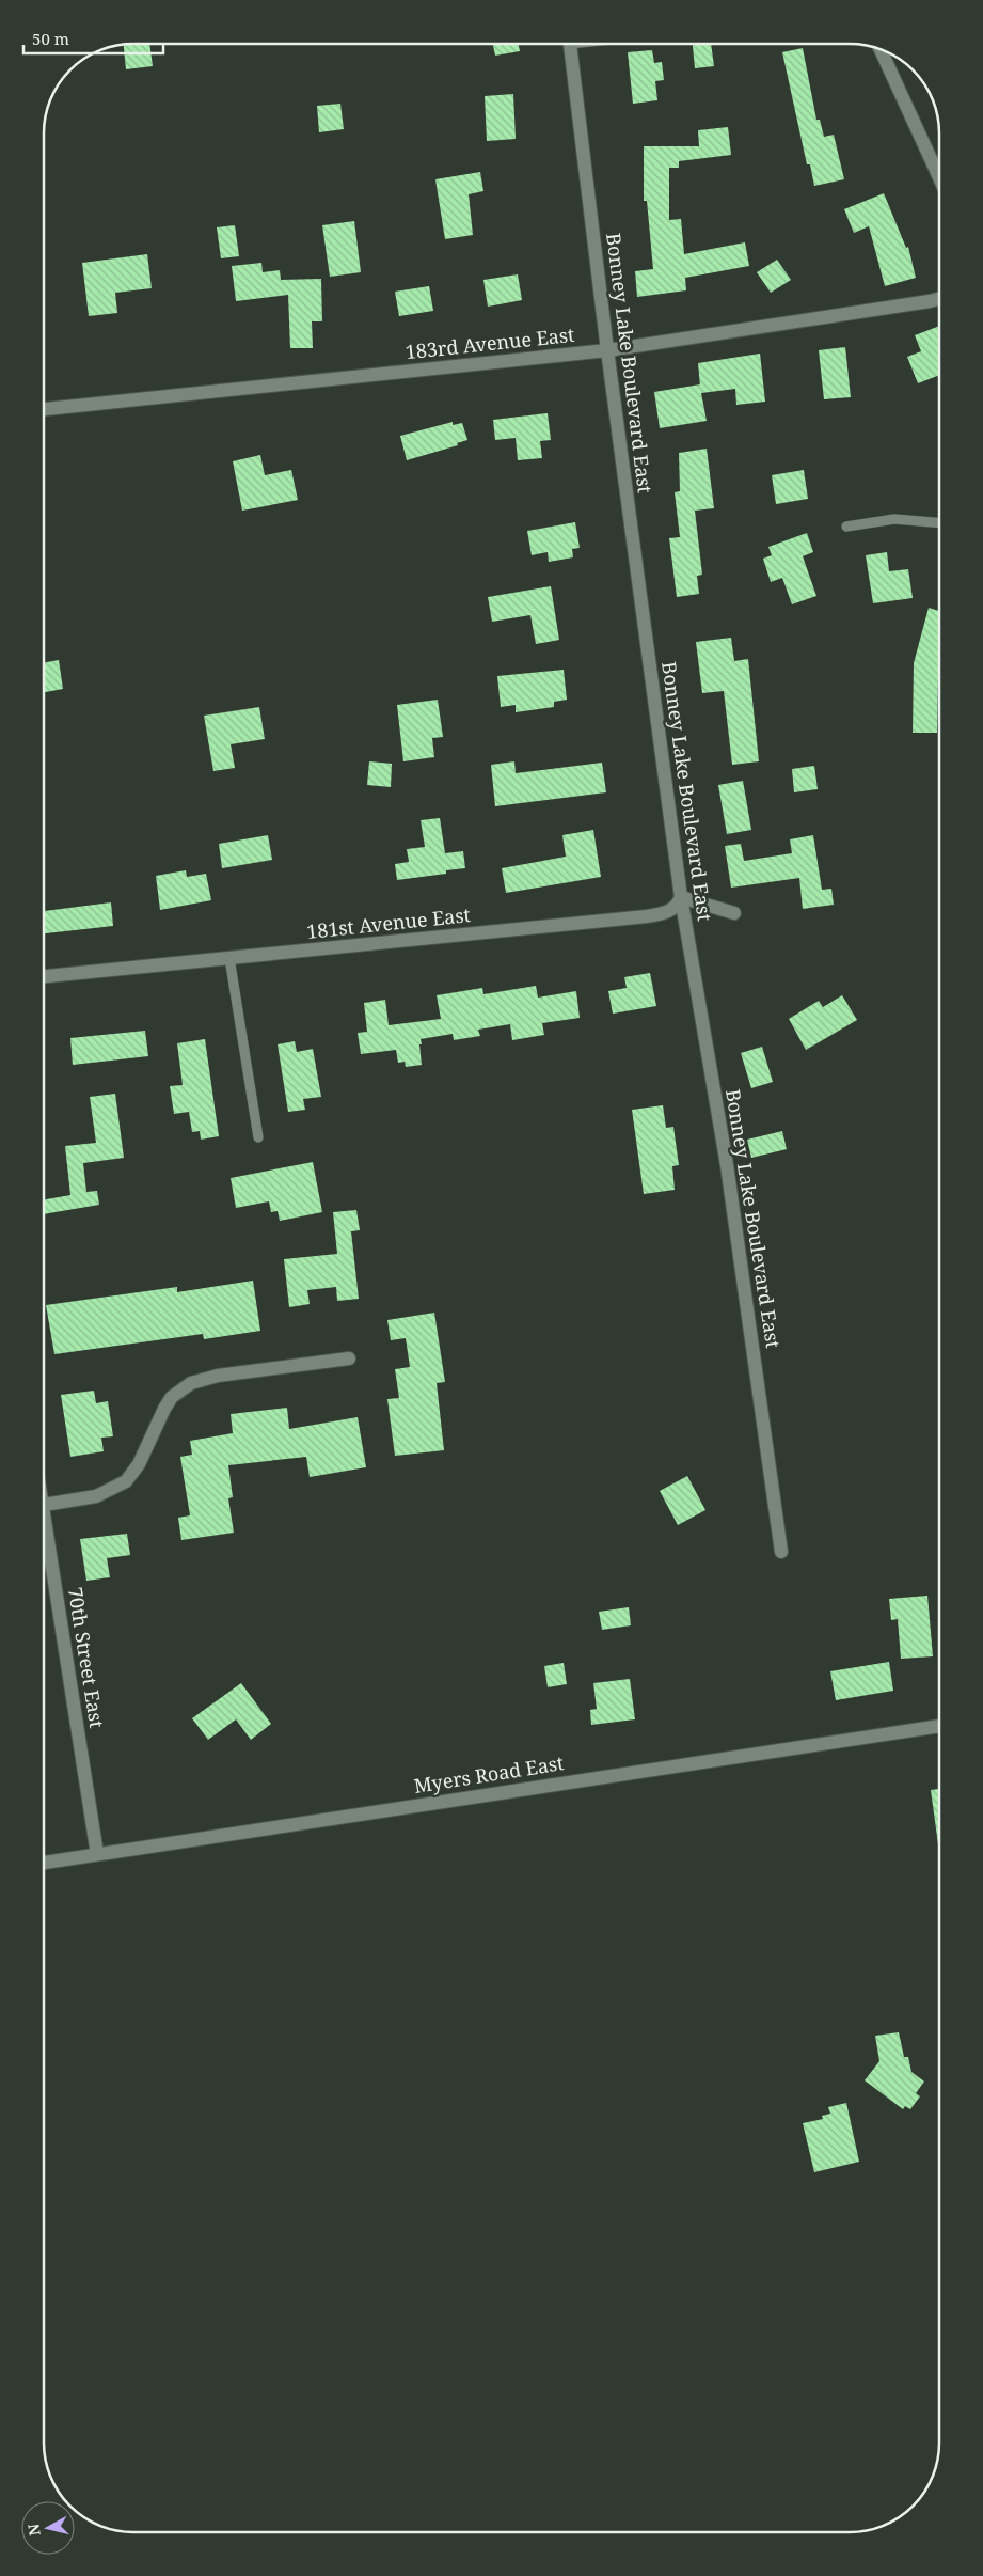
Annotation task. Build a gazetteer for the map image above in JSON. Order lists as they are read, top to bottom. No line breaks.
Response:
{"streets":{"street":["183rd Avenue East","Bonney Lake Boulevard East","181st Avenue East","70th Street East","Myers Road East"]},"crossings":[["183rd Avenue East","Bonney Lake Boulevard East"],["Bonney Lake Boulevard East","181st Avenue East"],["70th Street East","Myers Road East"]],"scale_bar":"50 m","north":"left"}
